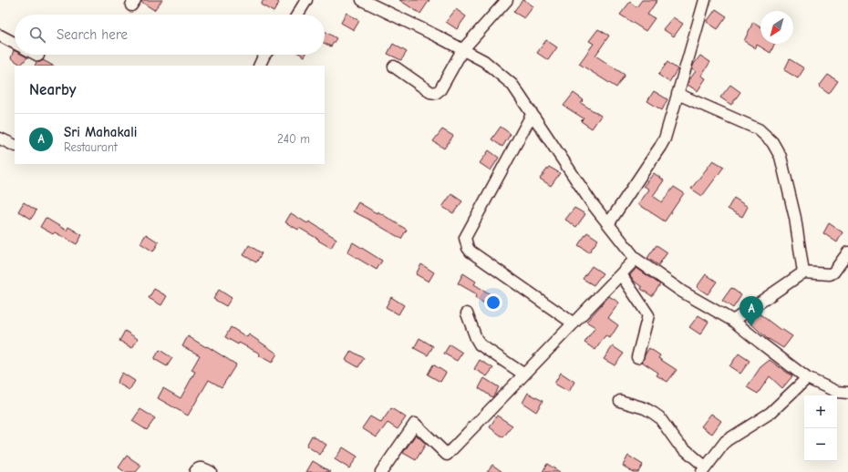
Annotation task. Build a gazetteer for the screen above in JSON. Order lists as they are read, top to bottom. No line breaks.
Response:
{"north":"bottom left","page":{"search":"Search here","heading":"Nearby","list":[{"mark":"A","name":"Sri Mahakali","note":"Restaurant","value":"240 m"}],"pins":"A","map_buttons":["+","−"]}}
